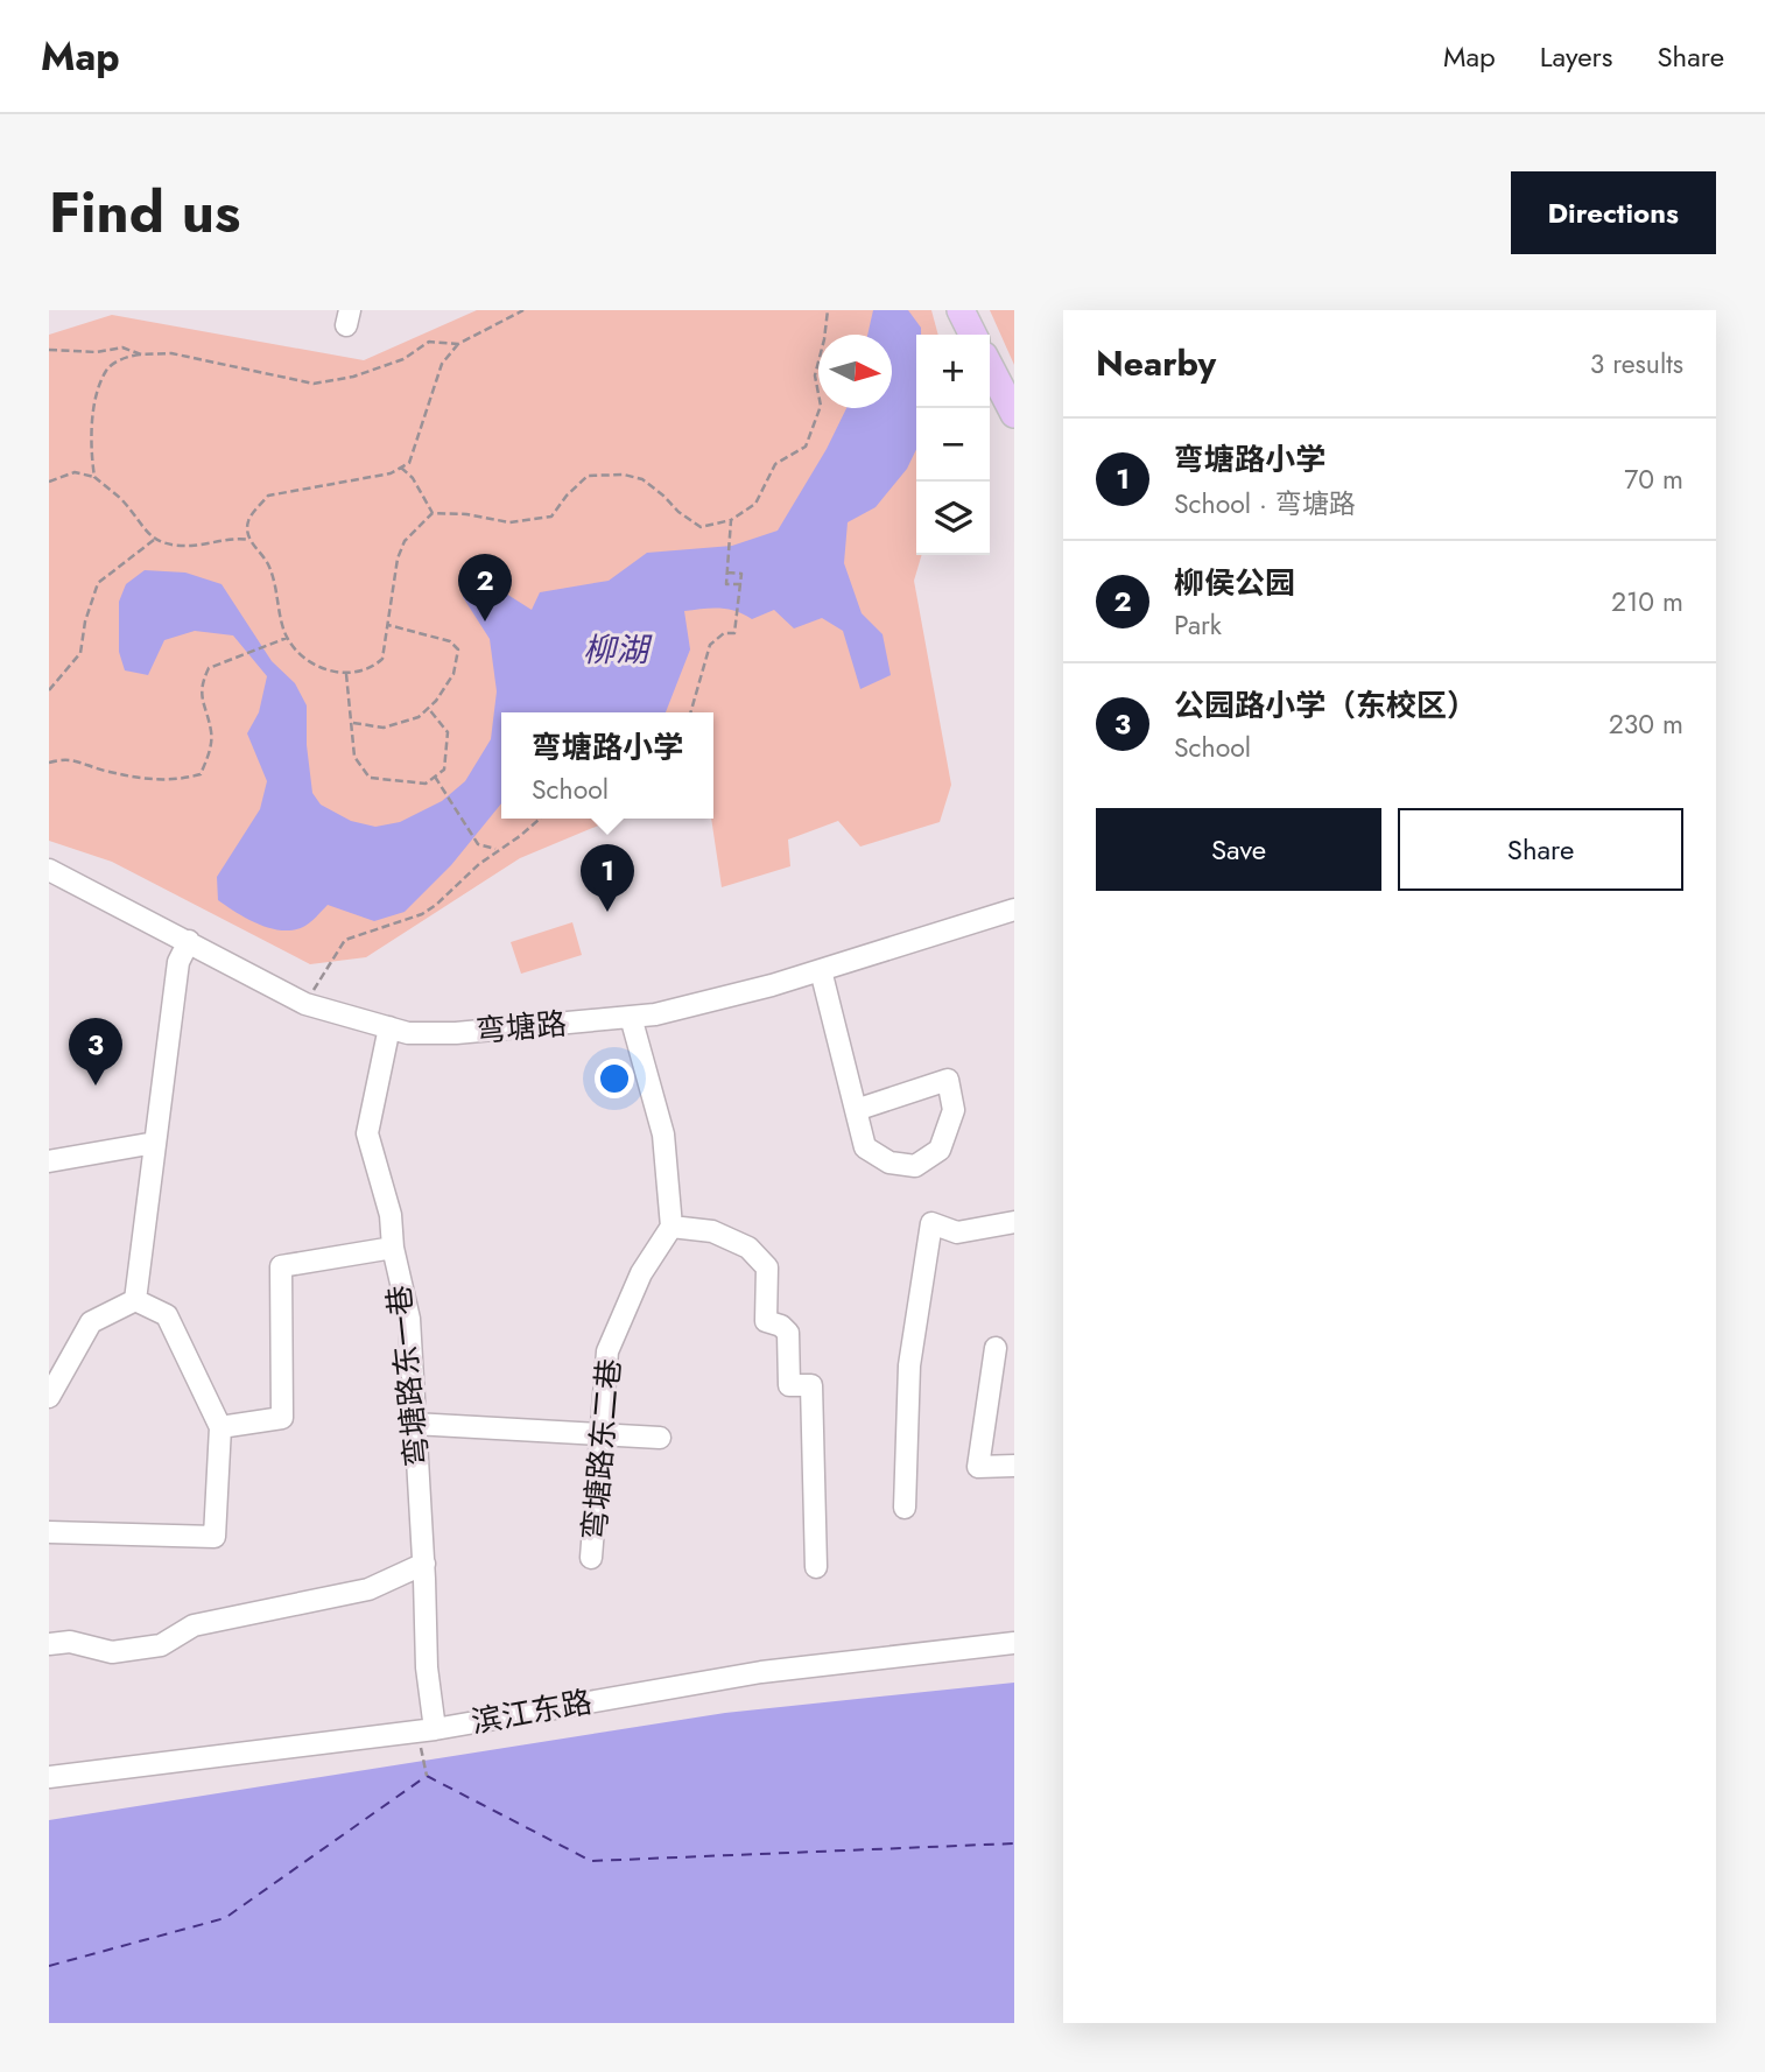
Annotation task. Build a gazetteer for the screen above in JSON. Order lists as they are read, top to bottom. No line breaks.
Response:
{"streets":{"street":["弯塘路","弯塘路东一巷","弯塘路东二巷","滨江东路"]},"crossings":[["弯塘路","弯塘路东一巷"],["弯塘路东一巷","滨江东路"]],"water":["柳湖"],"north":"right","page":{"header":"Map","nav":["Map","Layers","Share"],"title":"Find us","buttons":["Directions",["Save","Share"]],"heading":["Nearby","3 results"],"map_buttons":["+","−"],"list":[{"mark":"1","name":"弯塘路小学","note":"School · 弯塘路","value":"70 m"},{"mark":"2","name":"柳侯公园","note":"Park","value":"210 m"},{"mark":"3","name":"公园路小学（东校区）","note":"School","value":"230 m"}],"pins":["2","1","3"],"popup":["弯塘路小学","School"]}}
